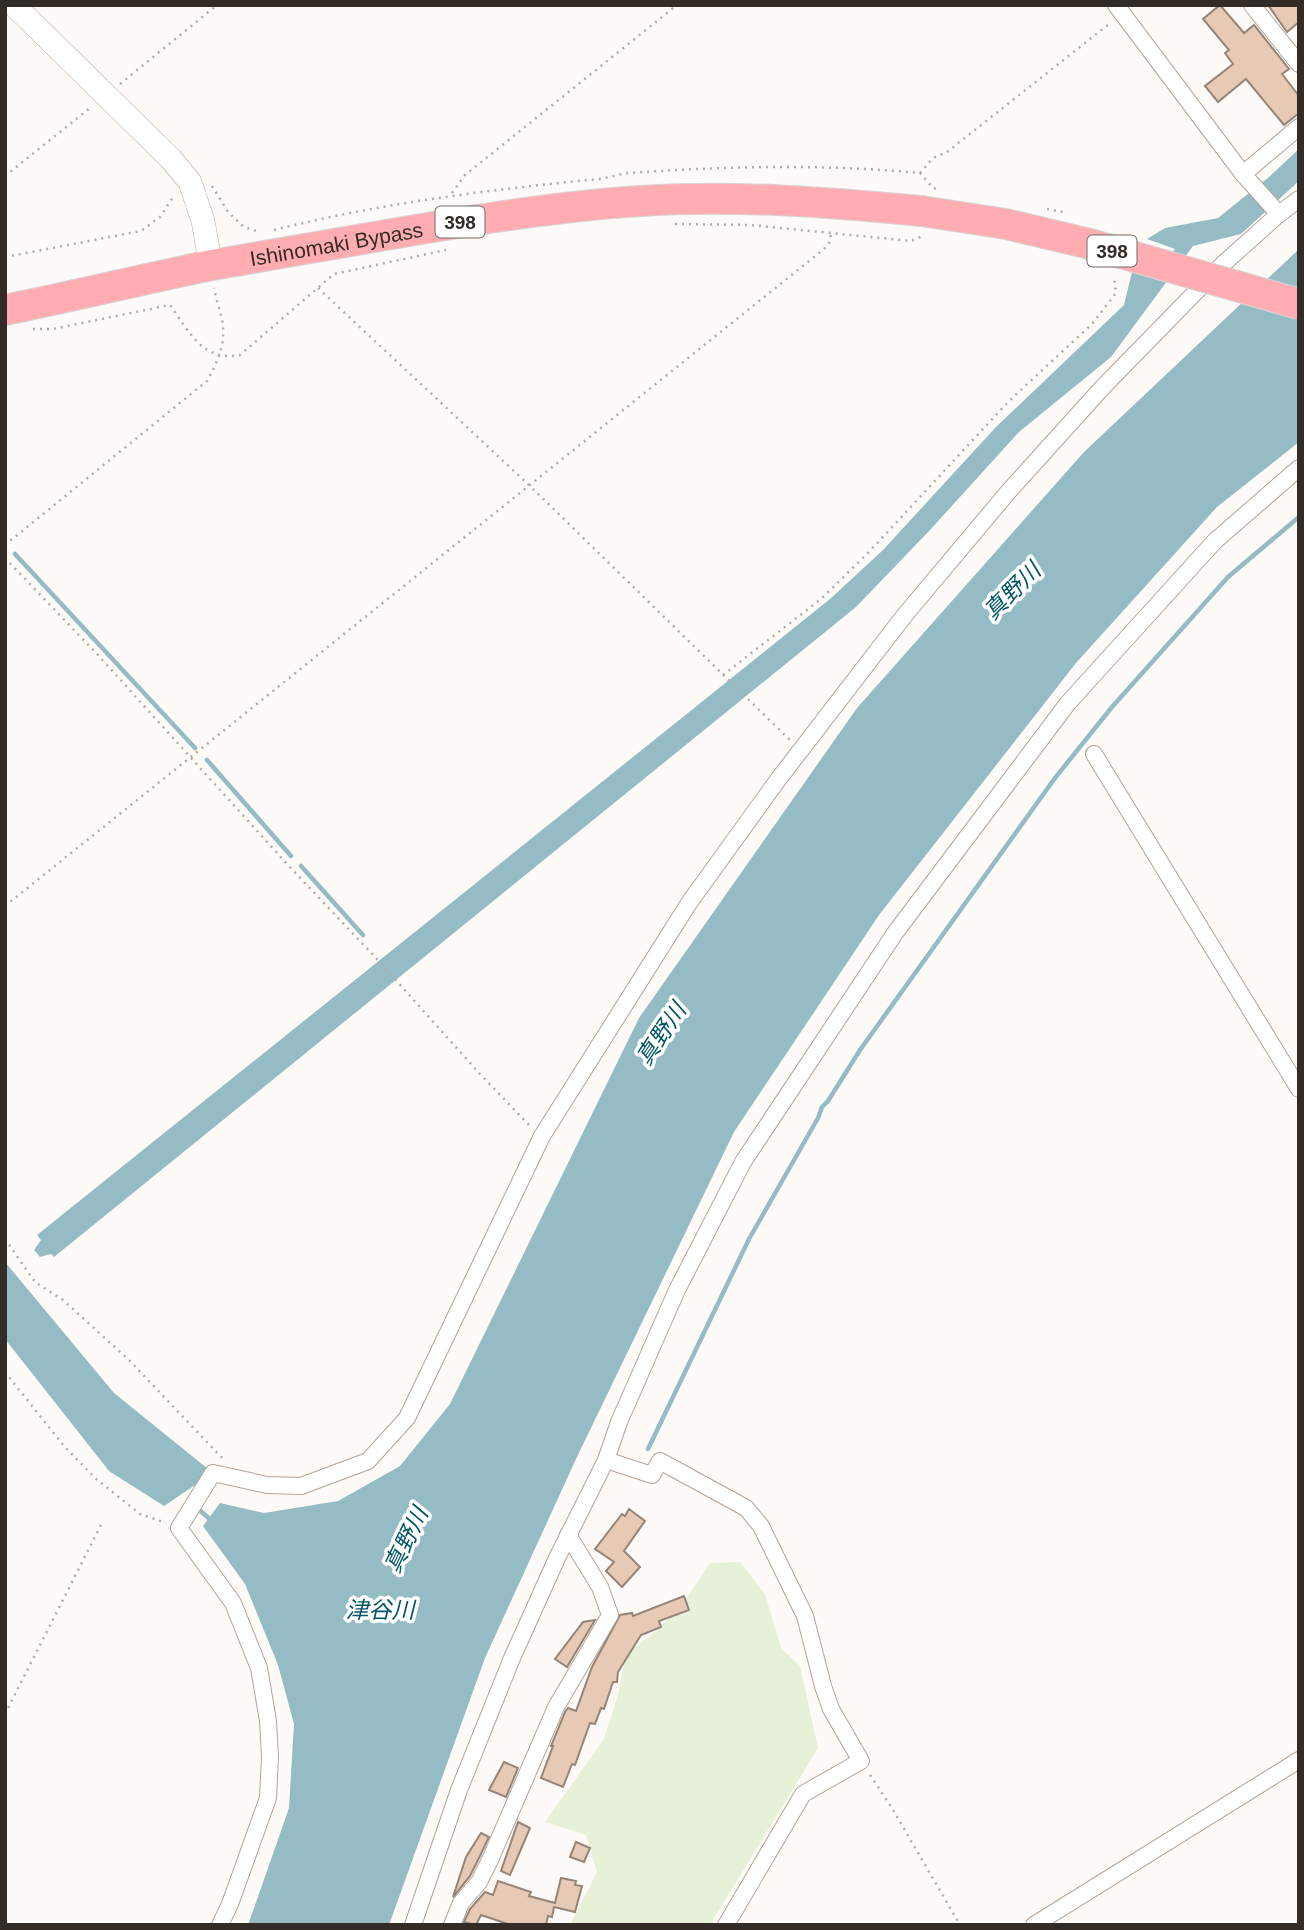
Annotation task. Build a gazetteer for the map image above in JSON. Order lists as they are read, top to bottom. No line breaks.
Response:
{"streets":{"highway":["398","Ishinomaki Bypass"]},"crossings":[["398","Ishinomaki Bypass"]],"water":["真野川","津谷川"]}
